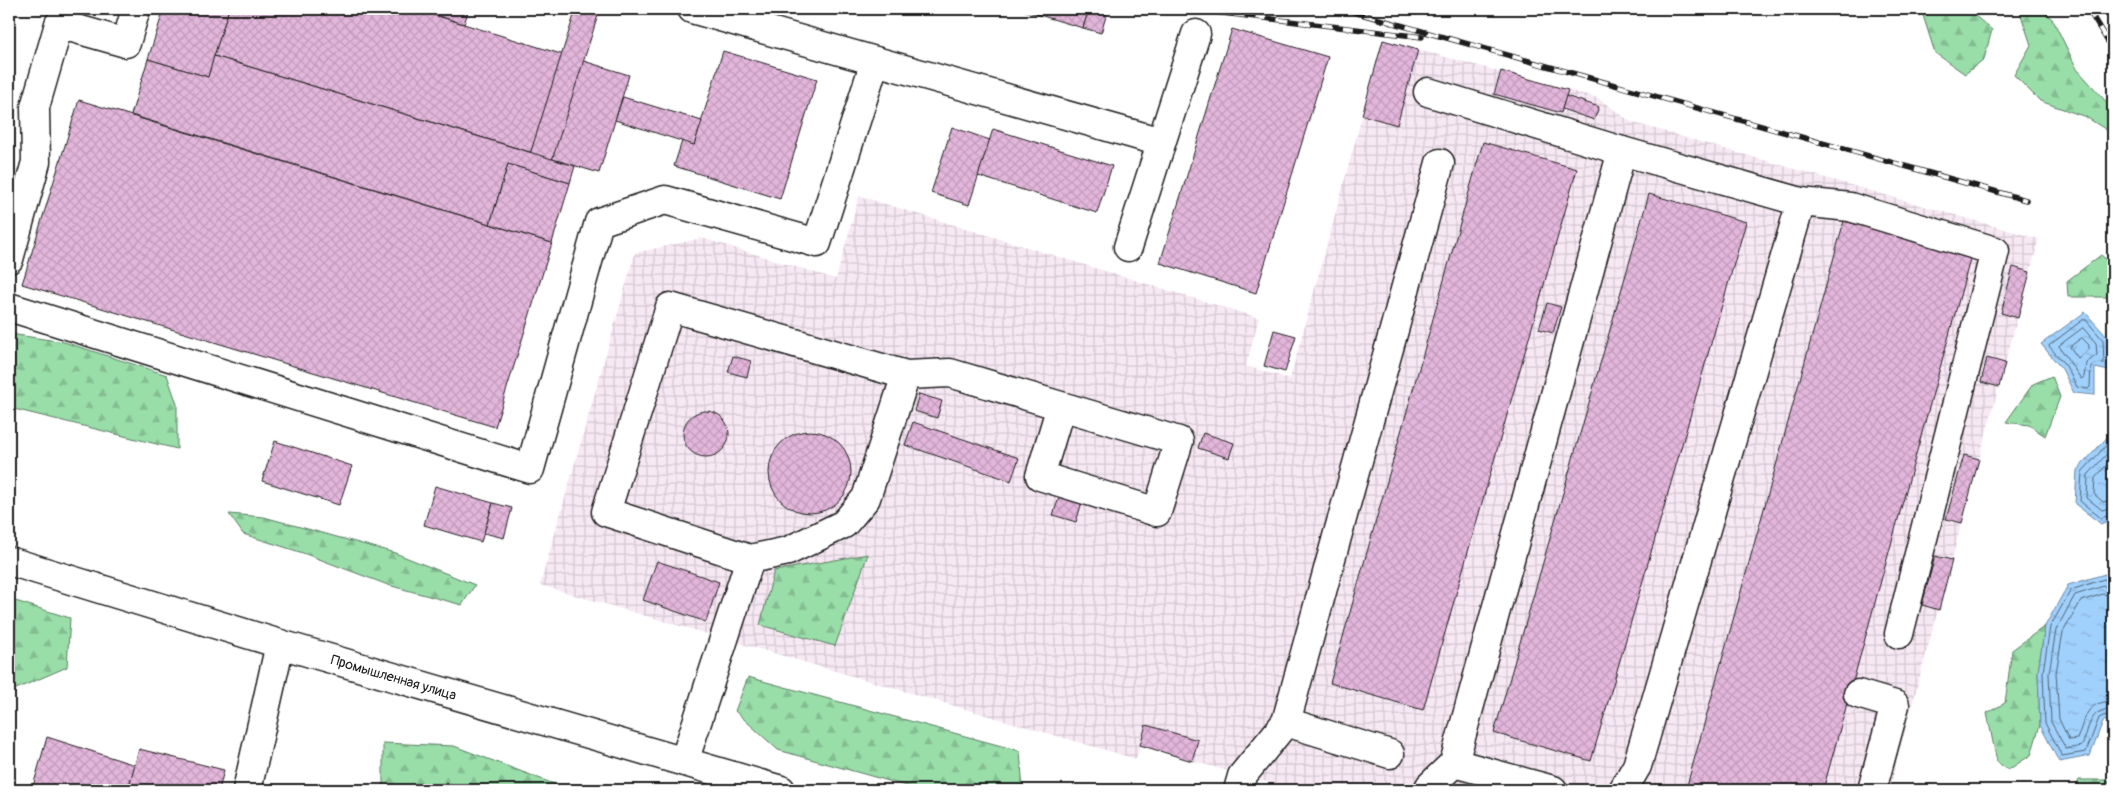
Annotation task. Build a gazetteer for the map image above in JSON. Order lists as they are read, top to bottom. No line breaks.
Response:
{"streets":{"street":["Промышленная улица"]}}
